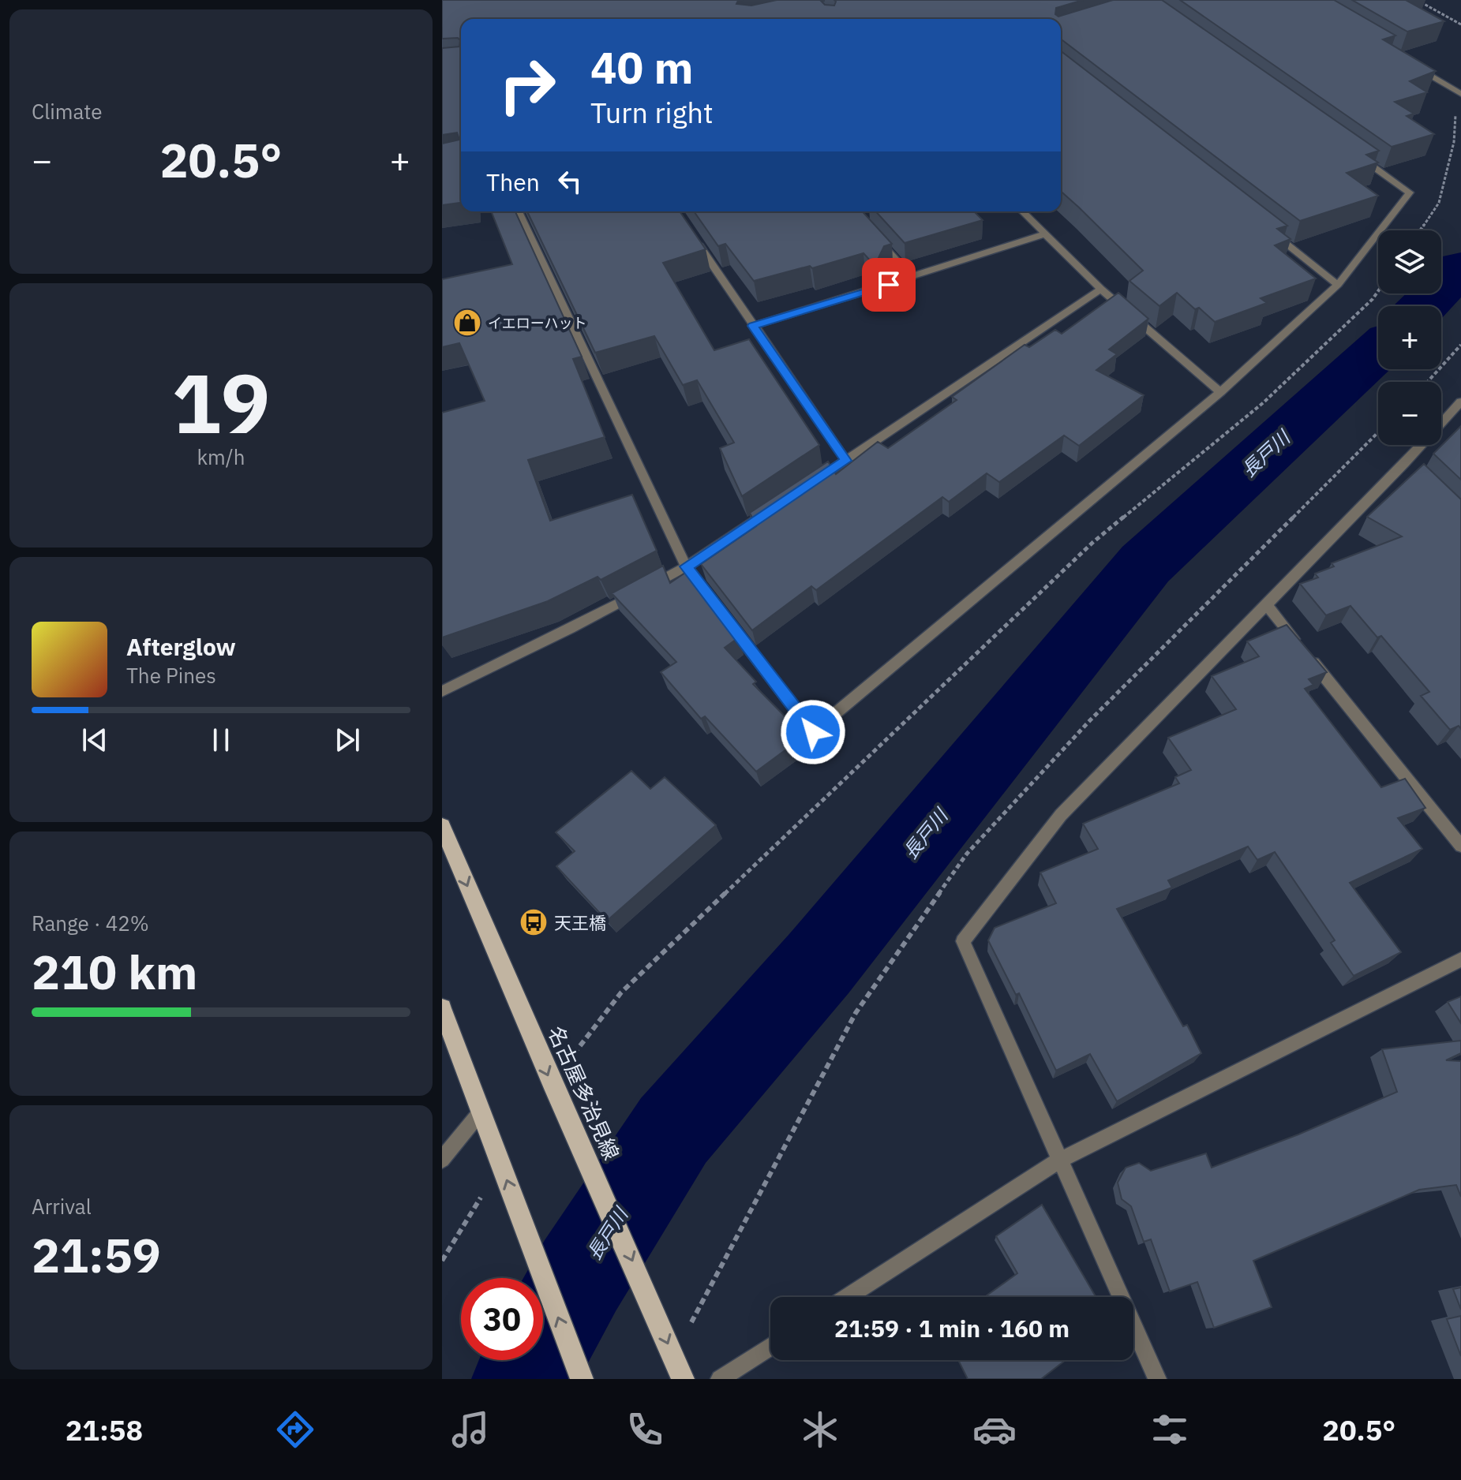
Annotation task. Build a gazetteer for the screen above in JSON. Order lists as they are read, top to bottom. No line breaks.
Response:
{"streets":{"main road":["名古屋多治見線"]},"water":["長戸川"],"places":{"shop":["イエローハット"],"bus stop":["天王橋"]},"page":{"tile":["Climate",["19","km/h"],["Range · 42%","210 km"],["Arrival","21:59"]],"turn":["40 m","Turn right"],"heat":["−","20.5°","+"],"then":"Then","map_buttons":["+","−"],"song":["Afterglow","The Pines"],"limit":"30","trip":"21:59 · 1 min · 160 m","tabs":["21:58","20.5°"]}}
